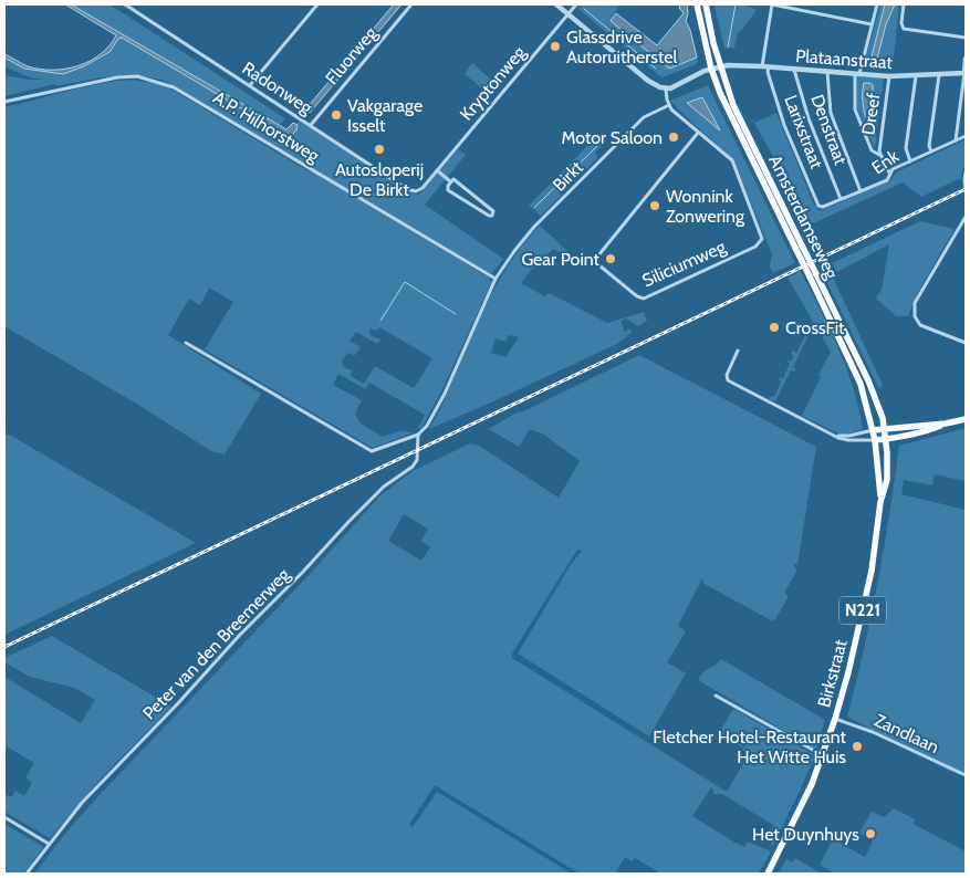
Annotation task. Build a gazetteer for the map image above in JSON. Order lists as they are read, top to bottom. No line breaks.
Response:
{"streets":{"main road":["Amsterdamseweg","N221","Birkstraat"],"street":["Fluorweg","Plataanstraat","Kryptonweg","Radonweg","Dreef","A.P. Hilhorstweg","Denstraat","Larixstraat","Enk","Birkt","Siliciumweg","Peter van den Breemerweg","Zandlaan"]},"crossings":[["Fluorweg","Radonweg"],["Plataanstraat","Dreef"],["Plataanstraat","Denstraat"],["Plataanstraat","Larixstraat"],["Plataanstraat","Amsterdamseweg"],["Kryptonweg","Radonweg"],["Dreef","Enk"],["A.P. Hilhorstweg","Birkt"],["Denstraat","Enk"],["Larixstraat","Enk"],["Birkt","Siliciumweg"],["Amsterdamseweg","Birkstraat"],["Birkstraat","Zandlaan"]],"places":["Glassdrive Autoruitherstel","Vakgarage Isselt","Motor Saloon","Autosloperij De Birkt","Wonnink Zonwering","Gear Point","CrossFit","Fletcher Hotel-Restaurant Het Witte Huis","Het Duynhuys"]}
